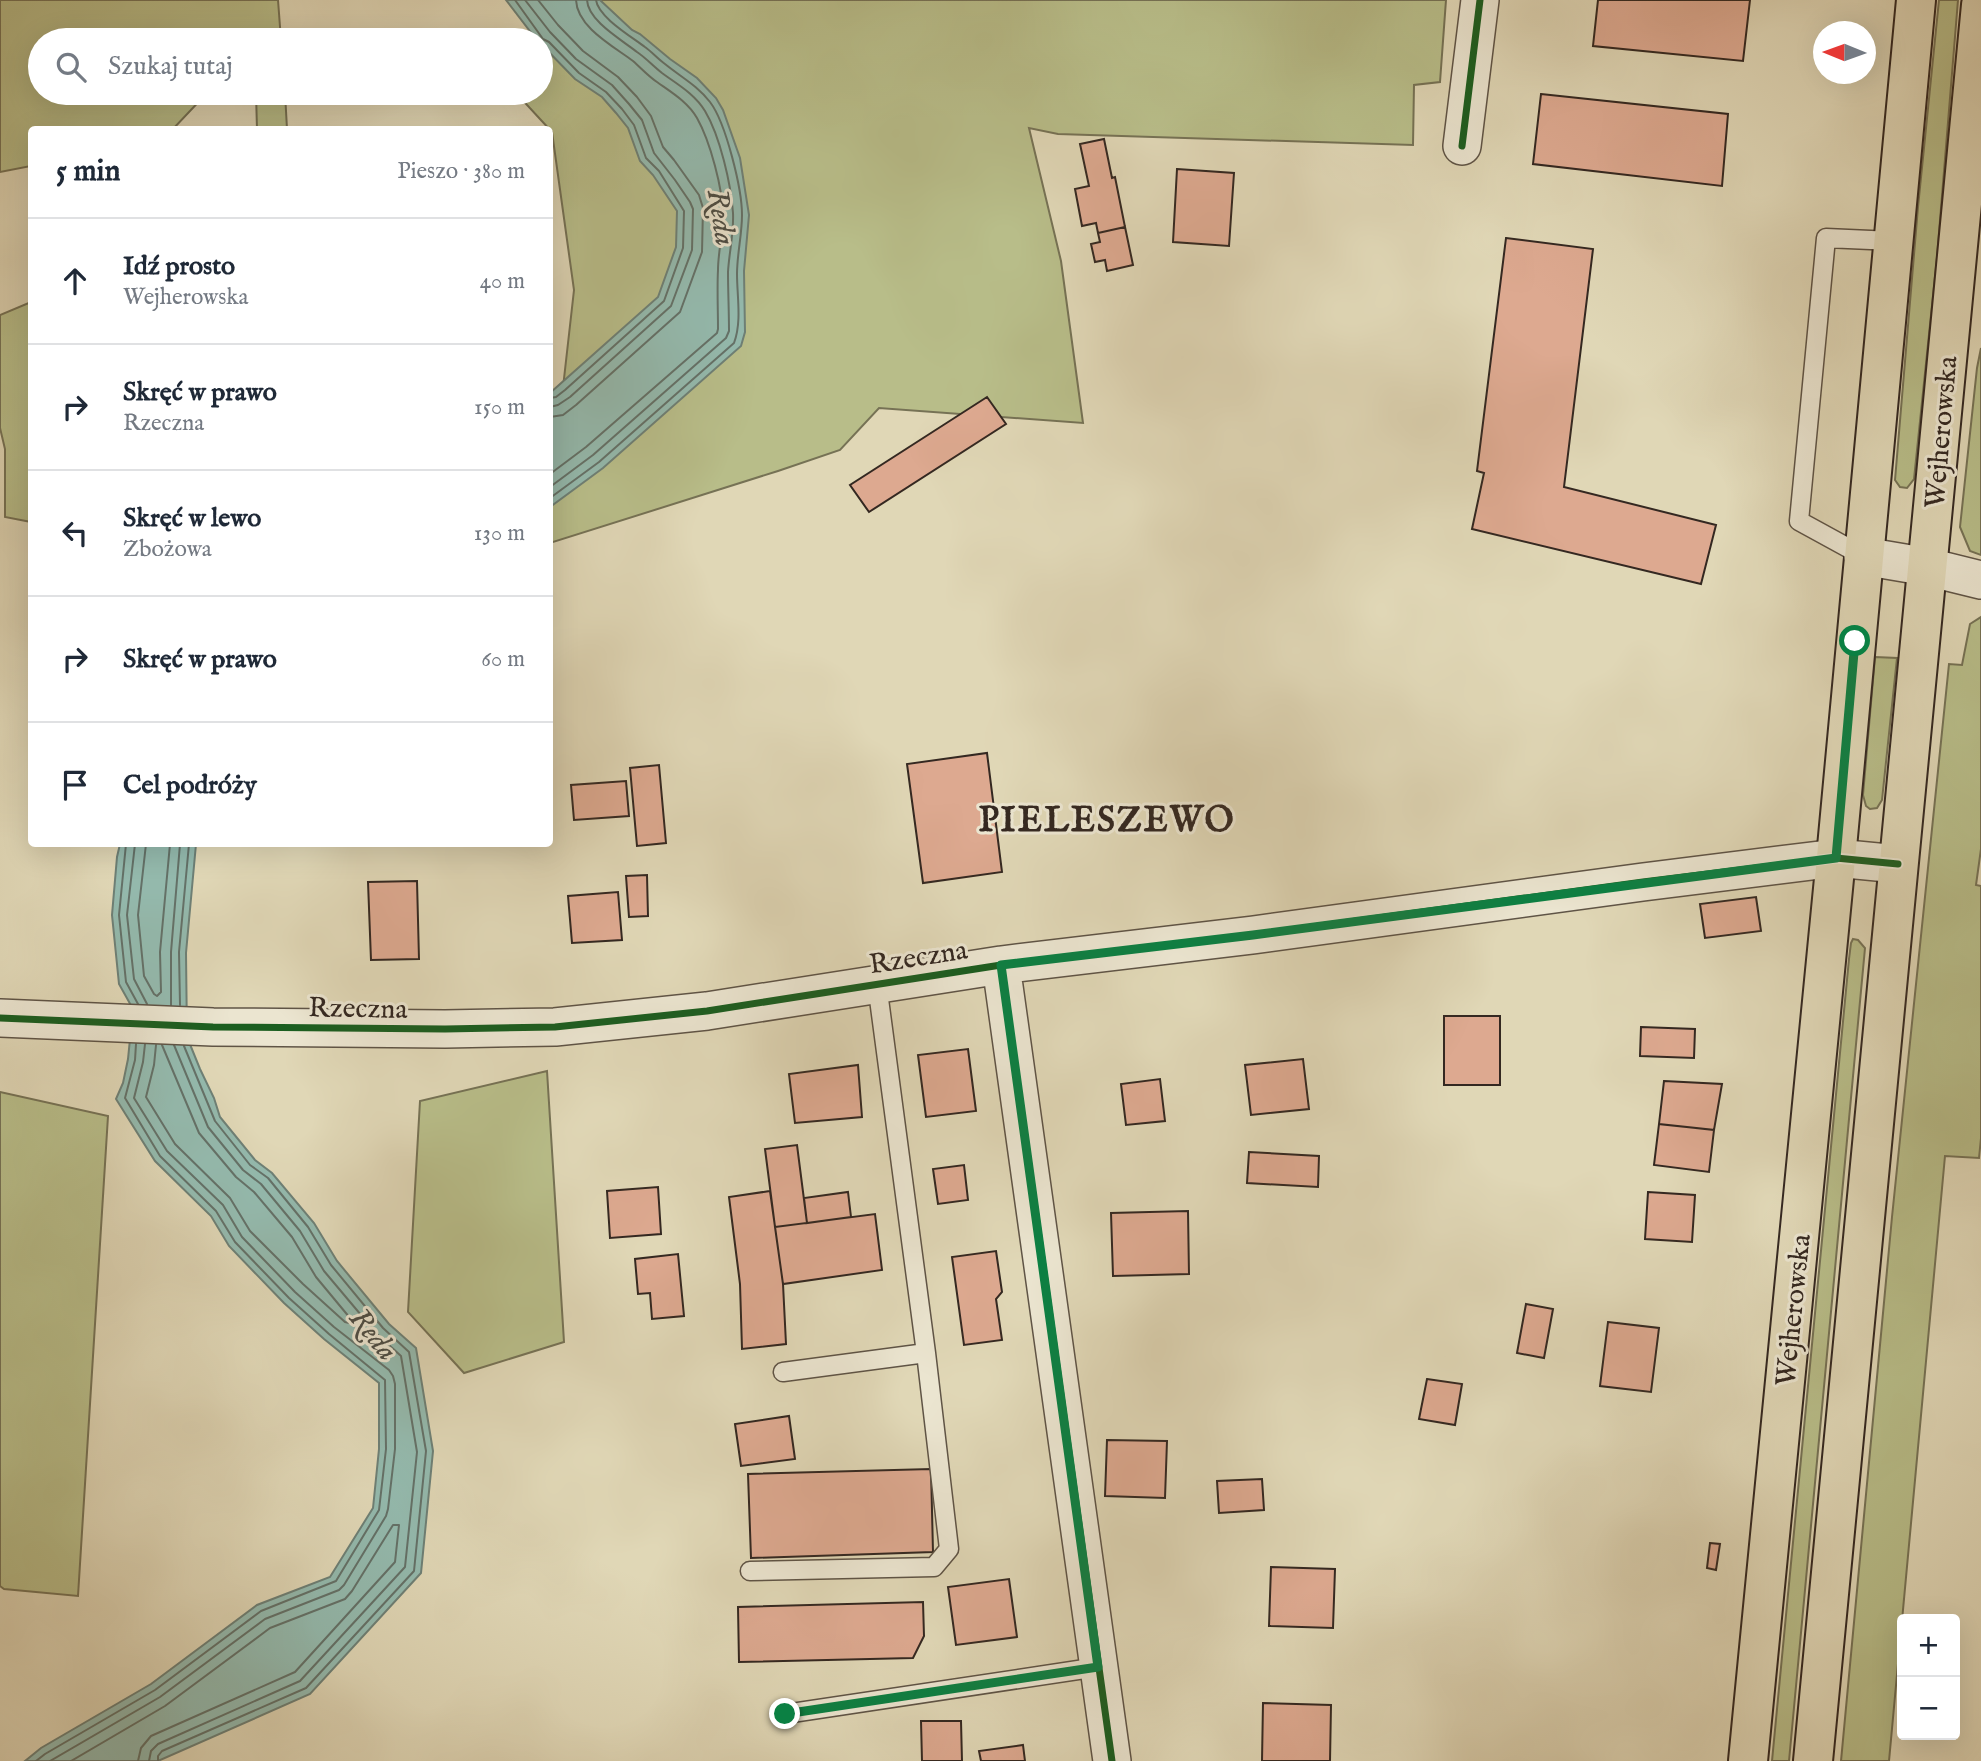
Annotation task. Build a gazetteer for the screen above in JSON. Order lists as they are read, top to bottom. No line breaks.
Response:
{"streets":{"main road":["Wejherowska"],"street":["Rzeczna"]},"crossings":[["Wejherowska","Rzeczna"]],"districts":["PIELESZEWO"],"water":["Reda"],"north":"left","page":{"search":"Szukaj tutaj","heading":["5 min","Pieszo · 380 m"],"list":[["Idź prosto","Wejherowska","40 m"],["Skręć w prawo","Rzeczna","150 m"],["Skręć w lewo","Zbożowa","130 m"],["Skręć w prawo","60 m"],"Cel podróży"],"map_buttons":["+","−"]}}
